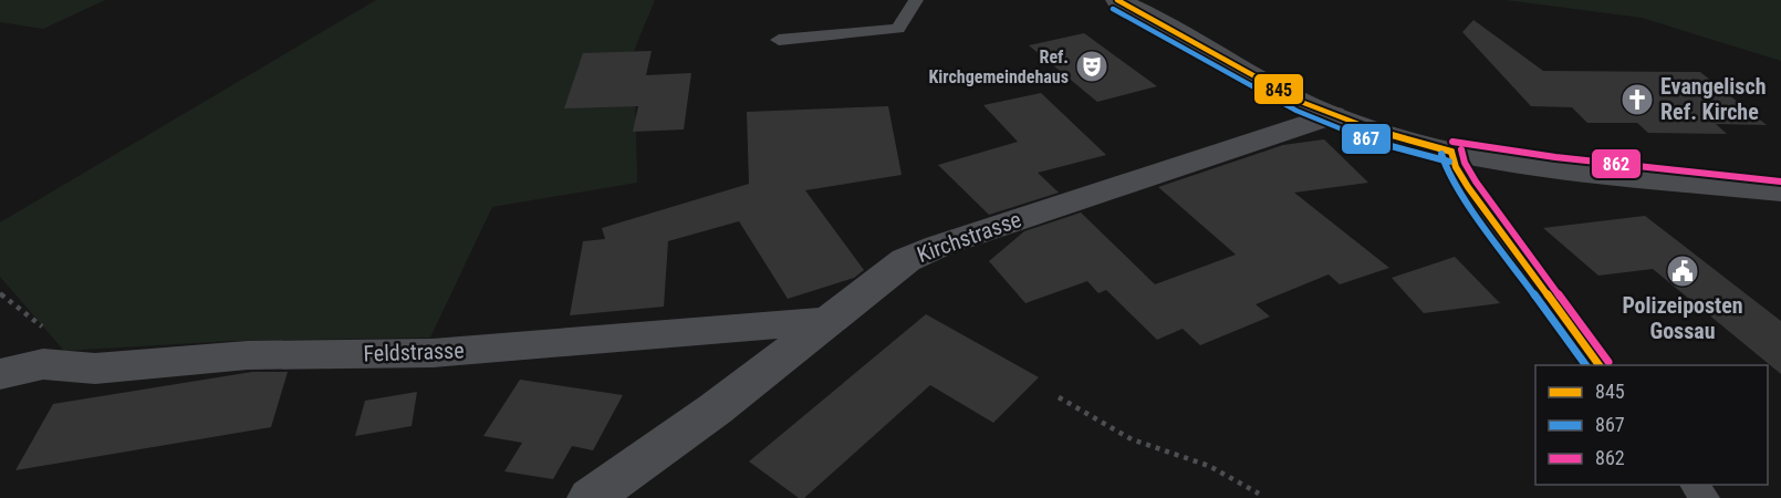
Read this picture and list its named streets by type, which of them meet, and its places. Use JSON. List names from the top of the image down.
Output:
{
  "streets": {
    "street": ["Kirchstrasse", "Feldstrasse"]
  },
  "crossings": [
    ["Kirchstrasse", "Feldstrasse"]
  ],
  "places": {
    "theatre": ["Ref. Kirchgemeindehaus"],
    "church": ["Evangelisch Ref. Kirche"],
    "public building": ["Polizeiposten Gossau"]
  },
  "lines": ["transit line 845", "transit line 867", "transit line 862"],
  "legend": ["845", "867", "862"]
}
